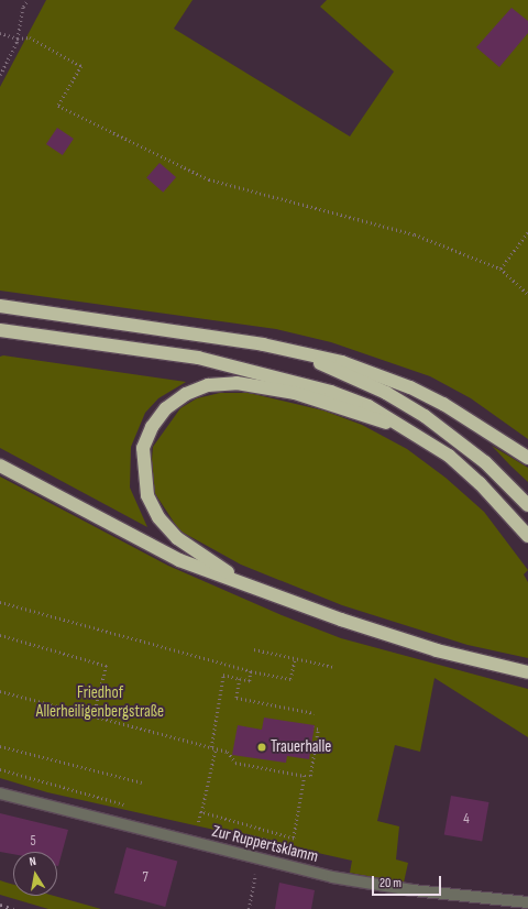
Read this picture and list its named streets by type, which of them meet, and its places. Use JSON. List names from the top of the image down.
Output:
{
  "streets": {
    "street": ["Zur Ruppertsklamm"]
  },
  "parks": ["Friedhof Allerheiligenbergstraße"],
  "places": ["Trauerhalle"],
  "house_numbers": ["4", "5", "7"],
  "scale_bar": "20 m",
  "north": "top"
}
